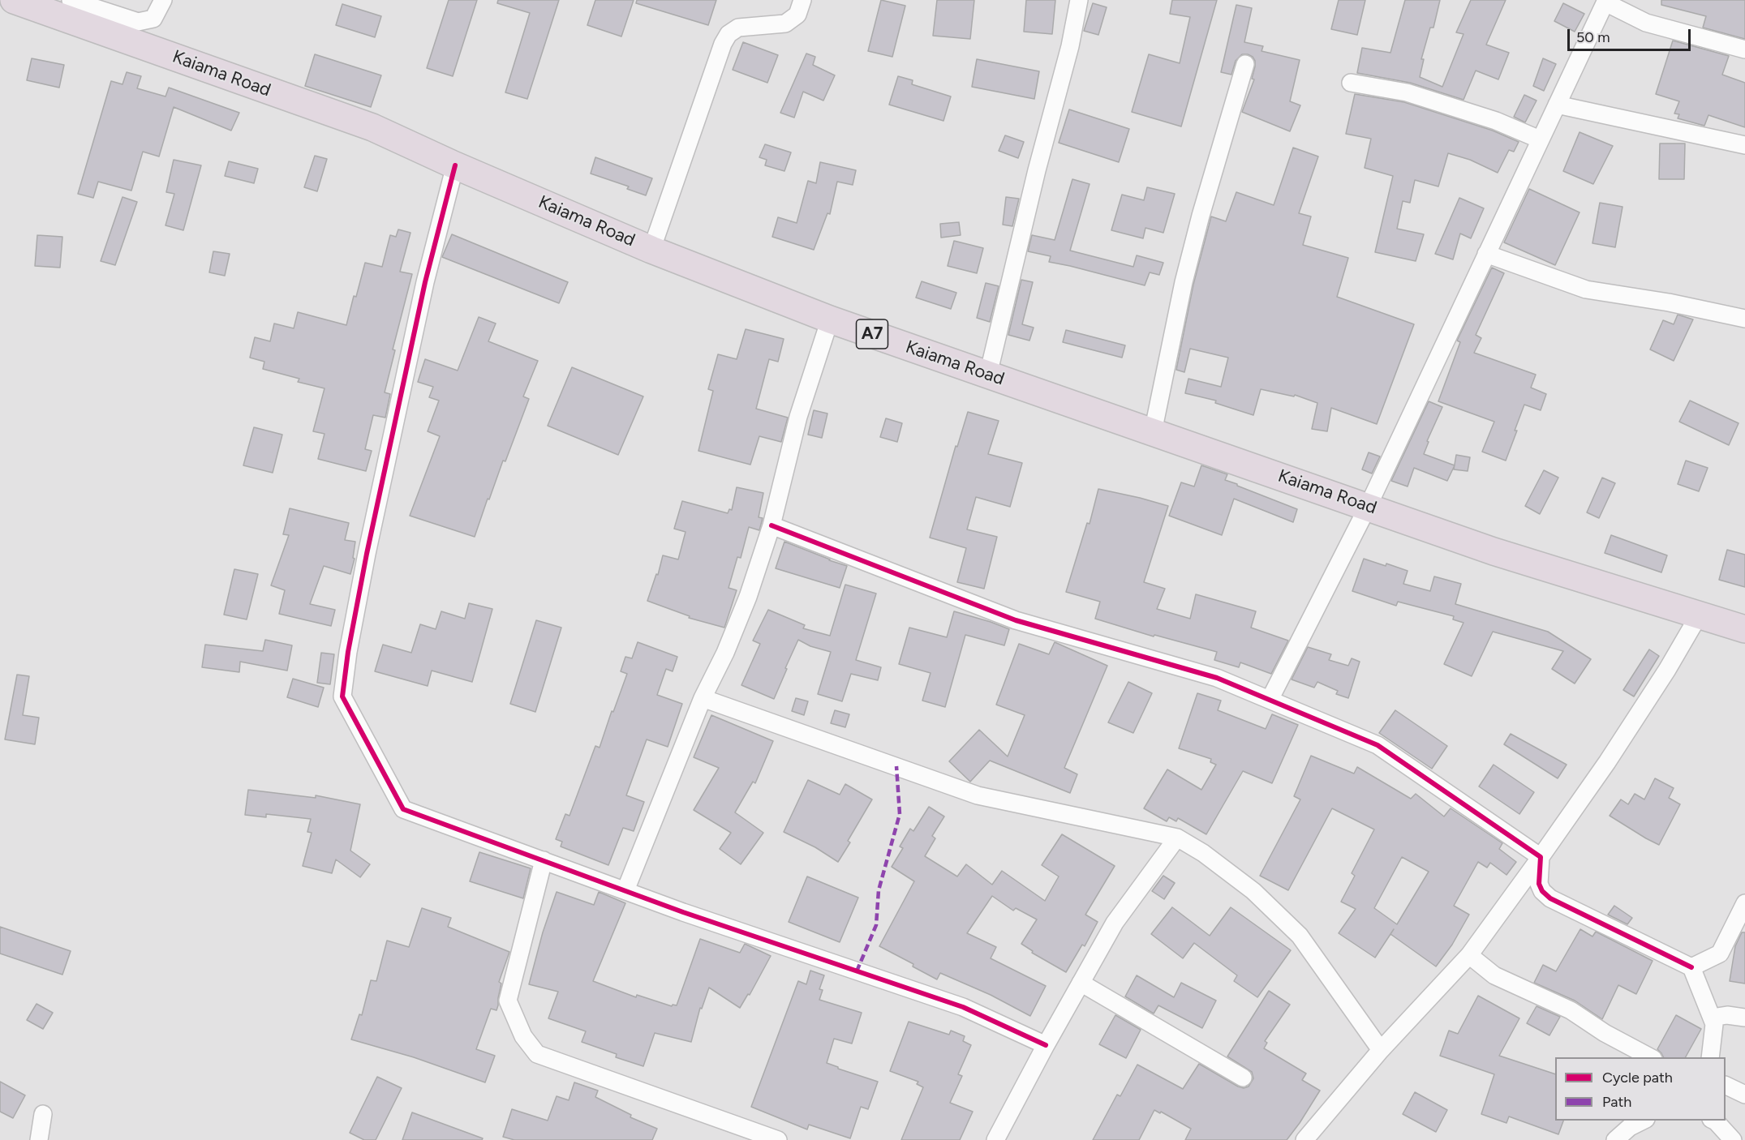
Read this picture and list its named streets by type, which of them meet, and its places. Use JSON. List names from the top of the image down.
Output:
{
  "streets": {
    "highway": ["Kaiama Road", "A7"]
  },
  "legend": ["Cycle path", "Path"],
  "scale_bar": "50 m"
}
